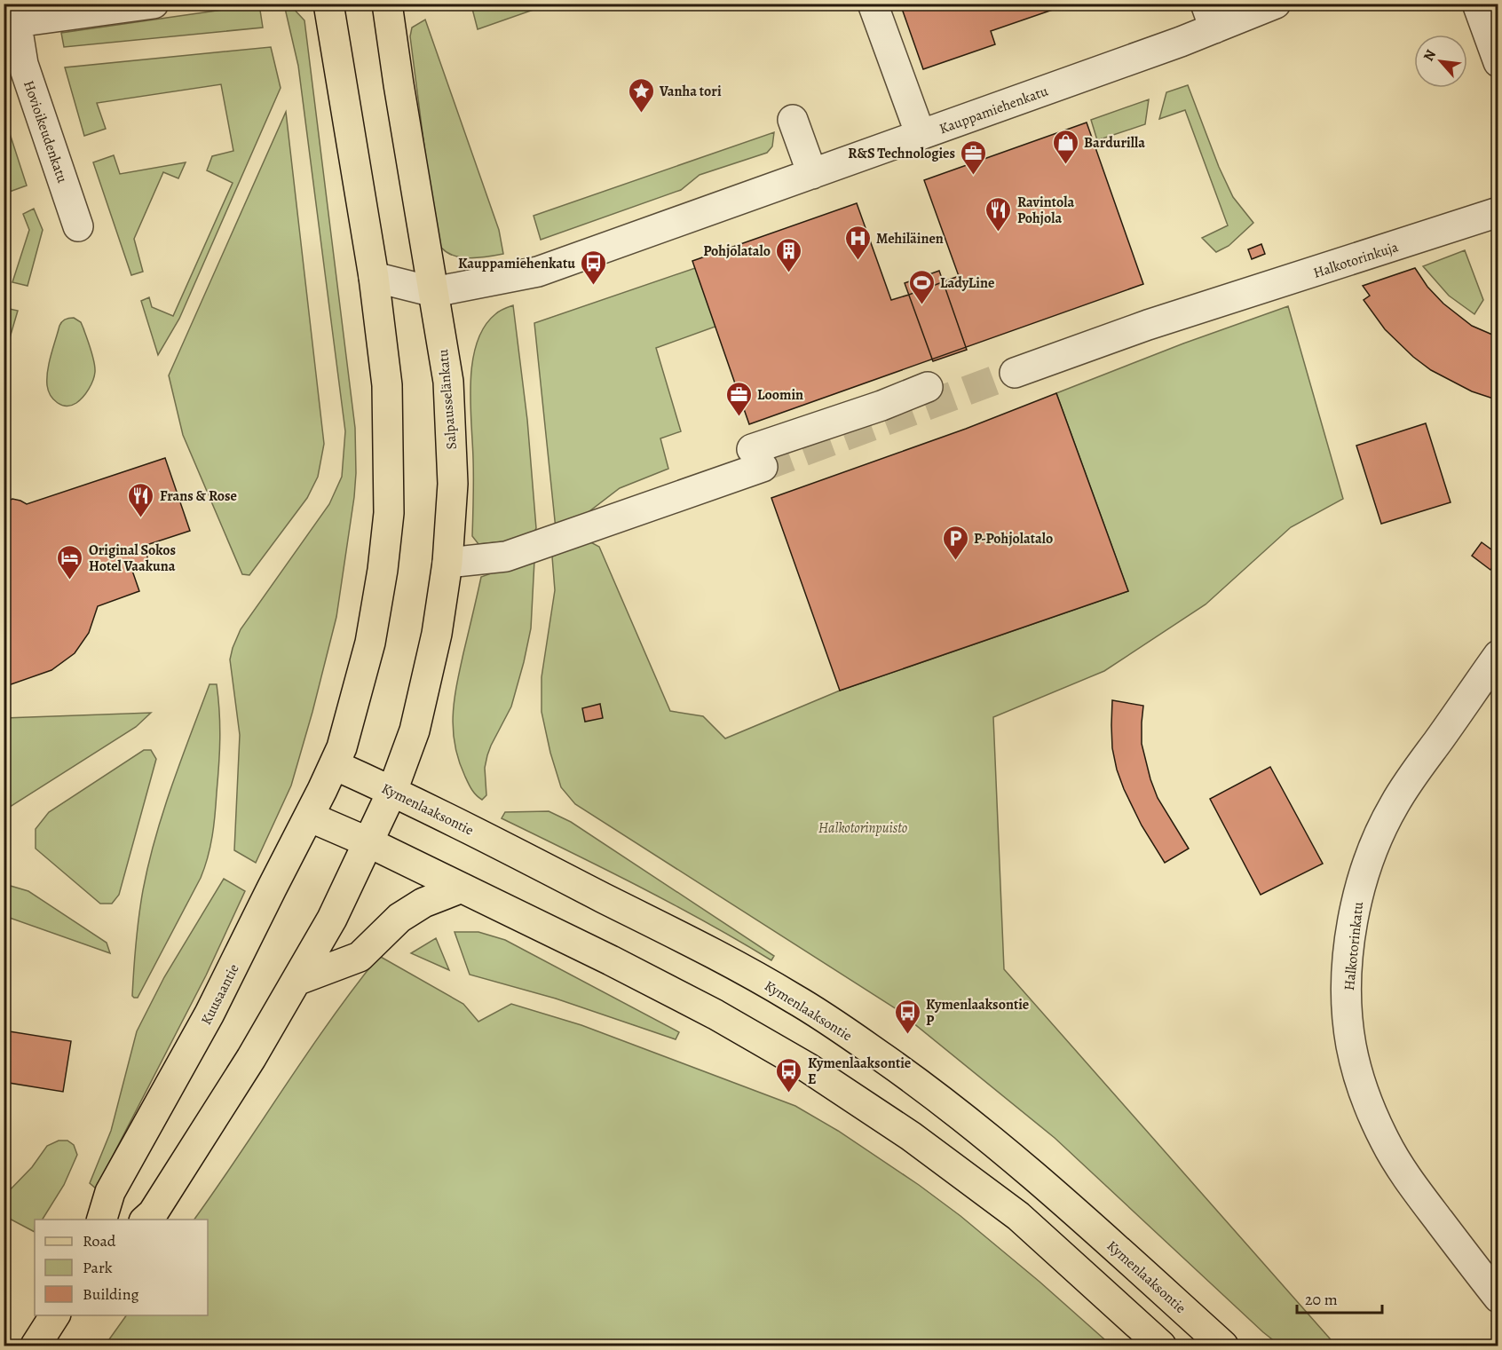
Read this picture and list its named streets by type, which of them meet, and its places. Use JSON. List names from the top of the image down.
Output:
{
  "streets": {
    "main road": ["Salpausselänkatu", "Kymenlaaksontie", "Kuusaantie"],
    "street": [
      "Kauppamiehenkatu",
      "Hovioikeudenkatu",
      "Halkotorinkuja",
      "Halkotorinkatu"
    ]
  },
  "crossings": [
    ["Kauppamiehenkatu", "Salpausselänkatu"],
    ["Salpausselänkatu", "Kymenlaaksontie"],
    ["Kymenlaaksontie", "Kuusaantie"]
  ],
  "parks": ["Halkotorinpuisto"],
  "places": {
    "place": ["Vanha tori"],
    "shop": ["Bardurilla"],
    "office": ["R&S Technologies", "Loomin"],
    "restaurant": ["Ravintola Pohjola", "Frans & Rose"],
    "hospital": ["Mehiläinen"],
    "building": ["Pohjolatalo"],
    "bus stop": ["Kauppamiehenkatu", "Kymenlaaksontie P", "Kymenlaaksontie E"],
    "sports": ["LadyLine"],
    "parking": ["P-Pohjolatalo"],
    "hotel": ["Original Sokos Hotel Vaakuna"]
  },
  "legend": ["Road", "Park", "Building"],
  "scale_bar": "20 m",
  "north": "top left"
}
